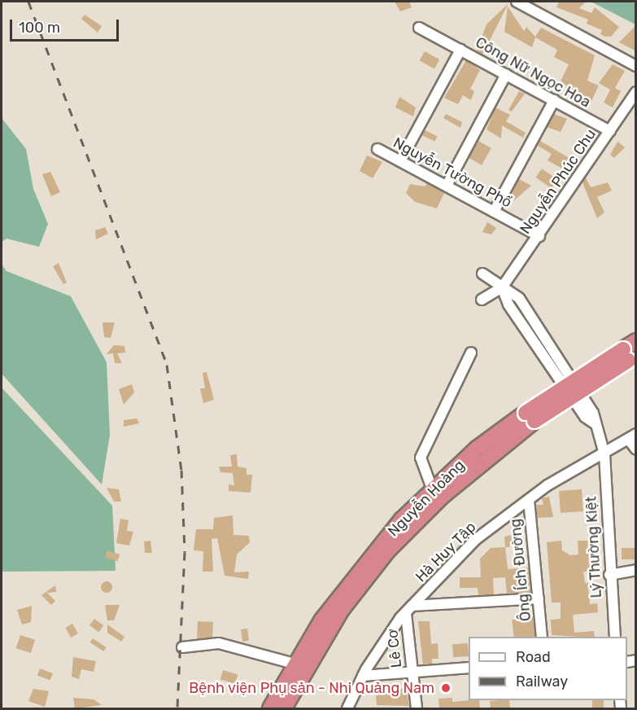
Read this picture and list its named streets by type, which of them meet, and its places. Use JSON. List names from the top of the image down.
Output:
{
  "streets": {
    "highway": ["Nguyễn Hoàng"],
    "street": [
      "Công Nữ Ngọc Hoa",
      "Nguyễn Tường Phổ",
      "Nguyễn Phúc Chu",
      "Lý Thường Kiệt",
      "Hà Huy Tập",
      "Ông Ích Đường",
      "Lê Cơ"
    ]
  },
  "crossings": [
    ["Công Nữ Ngọc Hoa", "Nguyễn Phúc Chu"],
    ["Nguyễn Tường Phổ", "Nguyễn Phúc Chu"],
    ["Nguyễn Phúc Chu", "Lý Thường Kiệt"],
    ["Lý Thường Kiệt", "Hà Huy Tập"],
    ["Hà Huy Tập", "Ông Ích Đường"],
    ["Hà Huy Tập", "Lê Cơ"]
  ],
  "places": ["Bệnh viện Phụ sản - Nhi Quảng Nam"],
  "legend": ["Road", "Railway"],
  "scale_bar": "100 m"
}
